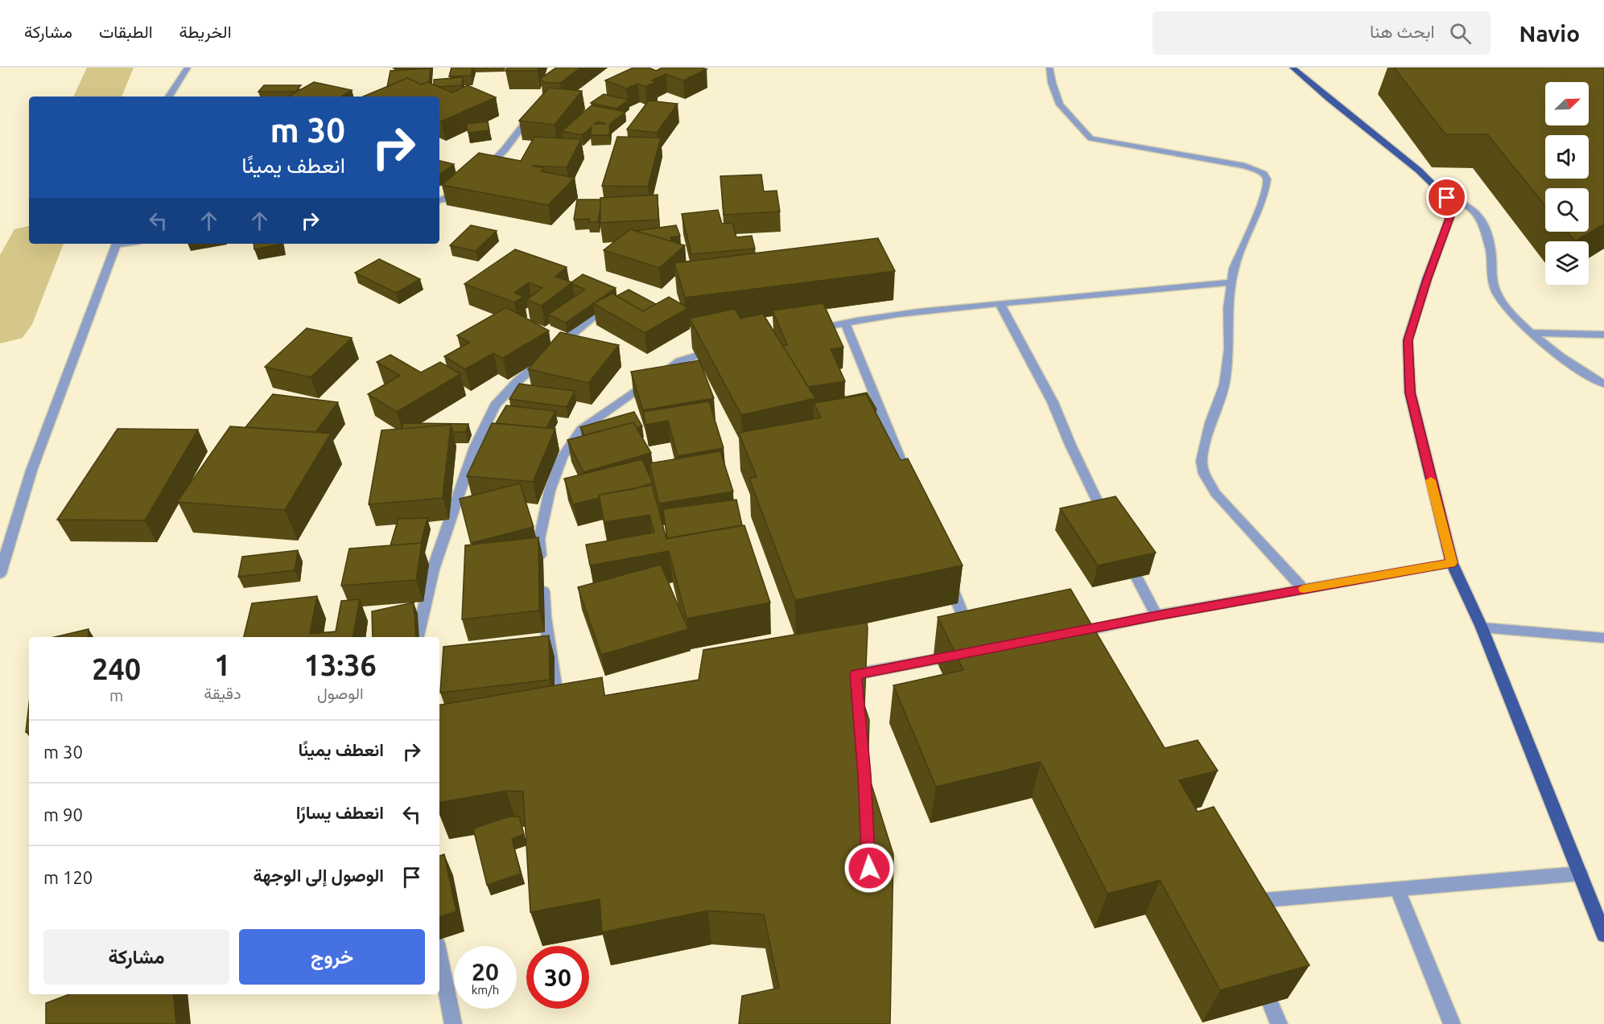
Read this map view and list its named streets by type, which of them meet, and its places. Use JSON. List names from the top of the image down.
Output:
{
  "north": "top right",
  "page": {
    "header": "Navio",
    "search": "ابحث هنا",
    "nav": ["الخريطة", "الطبقات", "مشاركة"],
    "turn": ["30 m", "انعطف يمينًا"],
    "eta": [
      "13:36",
      "الوصول",
      "1",
      "دقيقة",
      "240",
      "m"
    ],
    "list": [
      {
        "name": "انعطف يمينًا",
        "value": "30 m"
      },
      {
        "name": "انعطف يسارًا",
        "value": "90 m"
      },
      {
        "name": "الوصول إلى الوجهة",
        "value": "120 m"
      }
    ],
    "buttons": ["خروج", "مشاركة"],
    "speed": "20 km/h",
    "limit": "30"
  }
}
